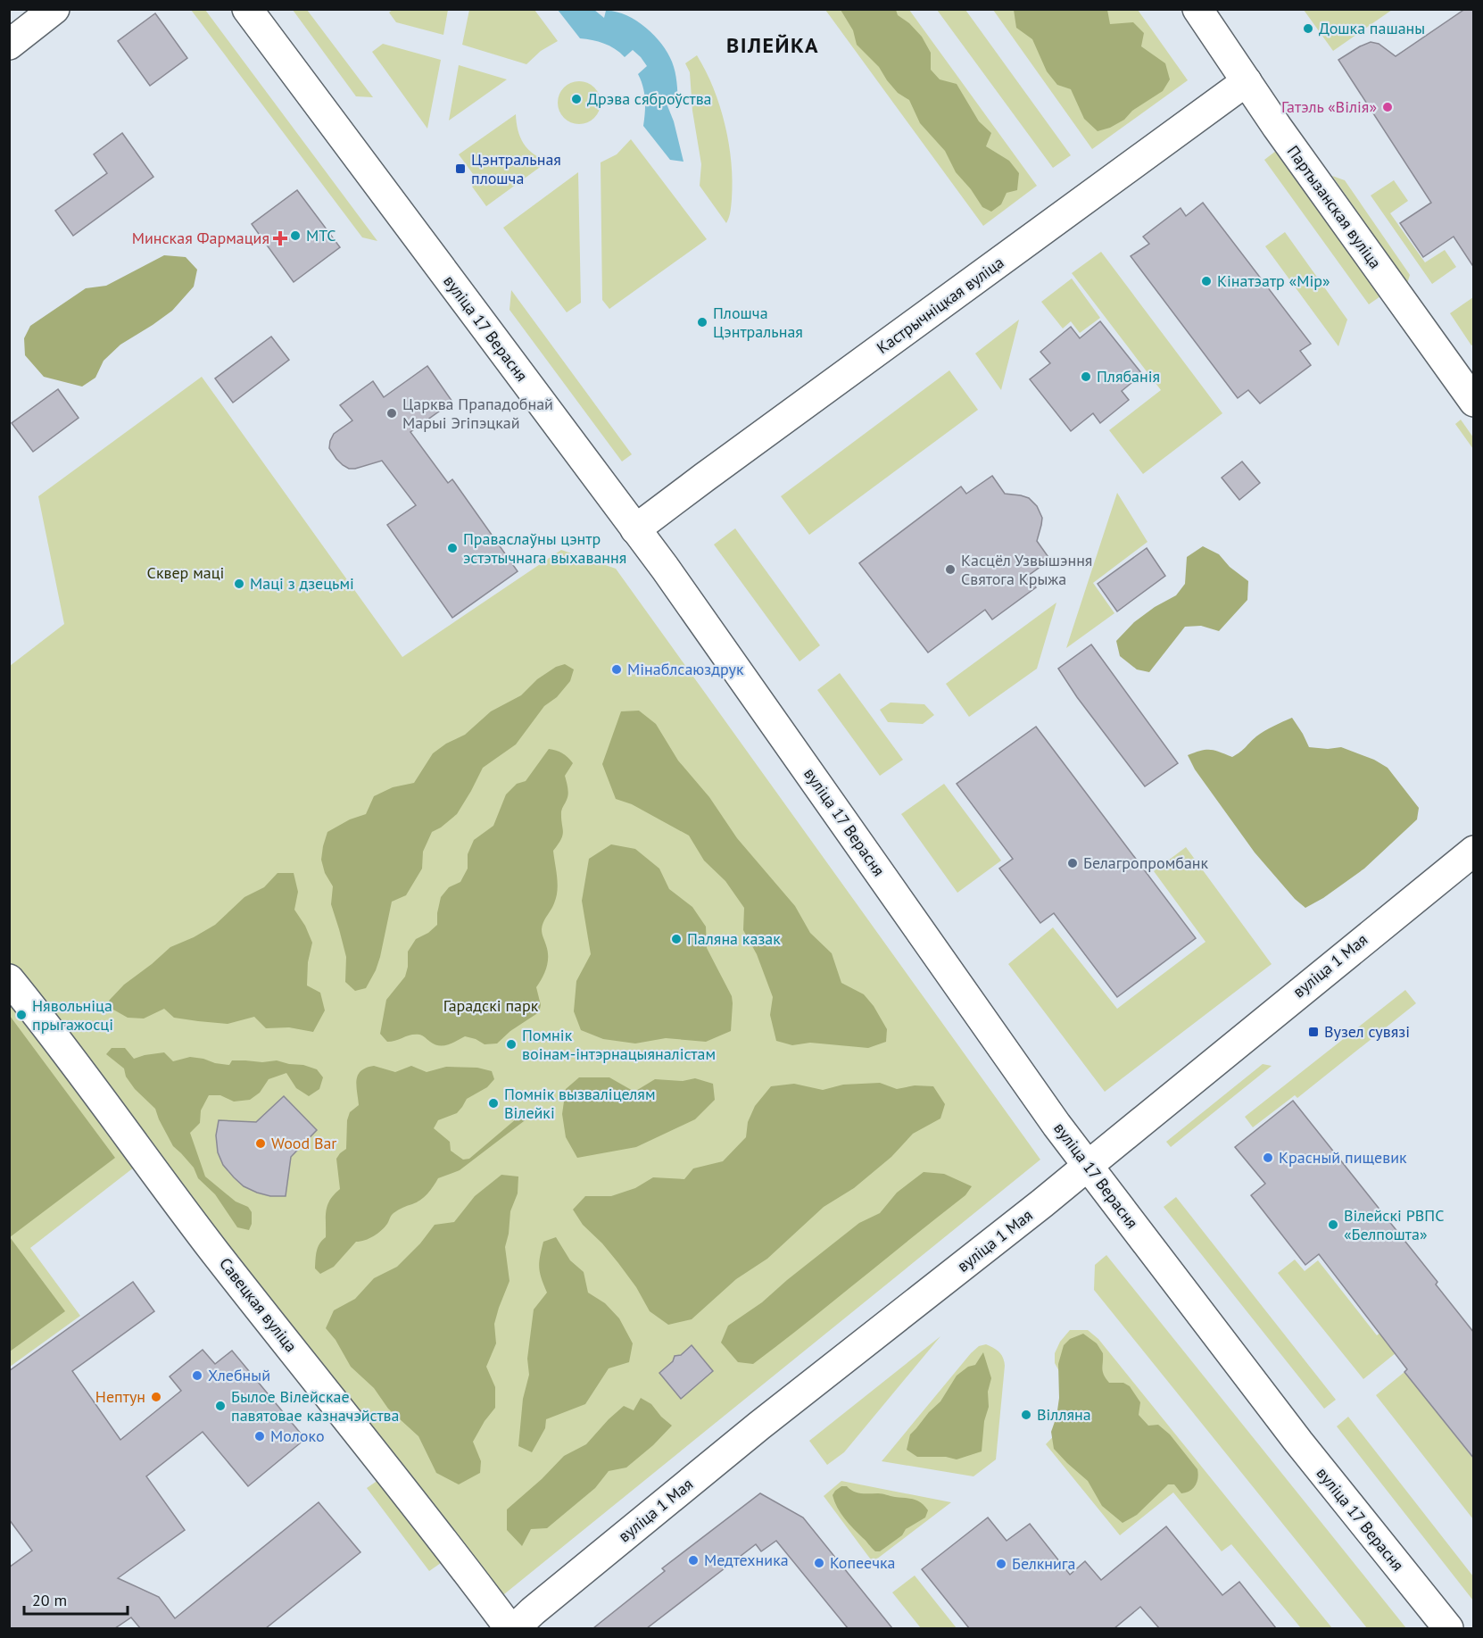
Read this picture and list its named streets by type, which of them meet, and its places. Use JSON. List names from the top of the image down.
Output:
{
  "streets": {
    "street": [
      "Партызанская вуліца",
      "Кастрычніцкая вуліца",
      "вуліца 17 Верасня",
      "вуліца 1 Мая",
      "Савецкая вуліца"
    ]
  },
  "crossings": [
    ["Партызанская вуліца", "Кастрычніцкая вуліца"],
    ["Кастрычніцкая вуліца", "вуліца 17 Верасня"],
    ["вуліца 17 Верасня", "вуліца 1 Мая"]
  ],
  "districts": ["ВІЛЕЙКА"],
  "parks": ["Сквер маці", "Гарадскі парк"],
  "places": {
    "other": [
      "Дошка пашаны",
      "Дрэва сяброўства",
      "Гатэль «Вілія»",
      "МТС",
      "Кінатэатр «Мір»",
      "Плошча Цэнтральная",
      "Плябанія",
      "Царква Прападобнай Марыі Эгіпэцкай",
      "Праваслаўны цэнтр эстэтычнага выхавання",
      "Касцёл Узвышэння Святога Крыжа",
      "Маці з дзецьмі",
      "Мінаблсаюздрук",
      "Белагропромбанк",
      "Паляна казак",
      "Нявольніца прыгажосці",
      "Помнік воінам-інтэрнацыяналістам",
      "Помнік вызваліцелям Вілейкі",
      "Wood Bar",
      "Красный пищевик",
      "Вілейскі РВПС «Белпошта»",
      "Хлебный",
      "Нептун",
      "Былое Вілейскае павятовае казначэйства",
      "Вілляна",
      "Молоко",
      "Медтехника",
      "Копеечка",
      "Белкнига"
    ],
    "transit": ["Цэнтральная плошча", "Вузел сувязі"],
    "health": ["Минская Фармация"]
  },
  "scale_bar": "20 m"
}
